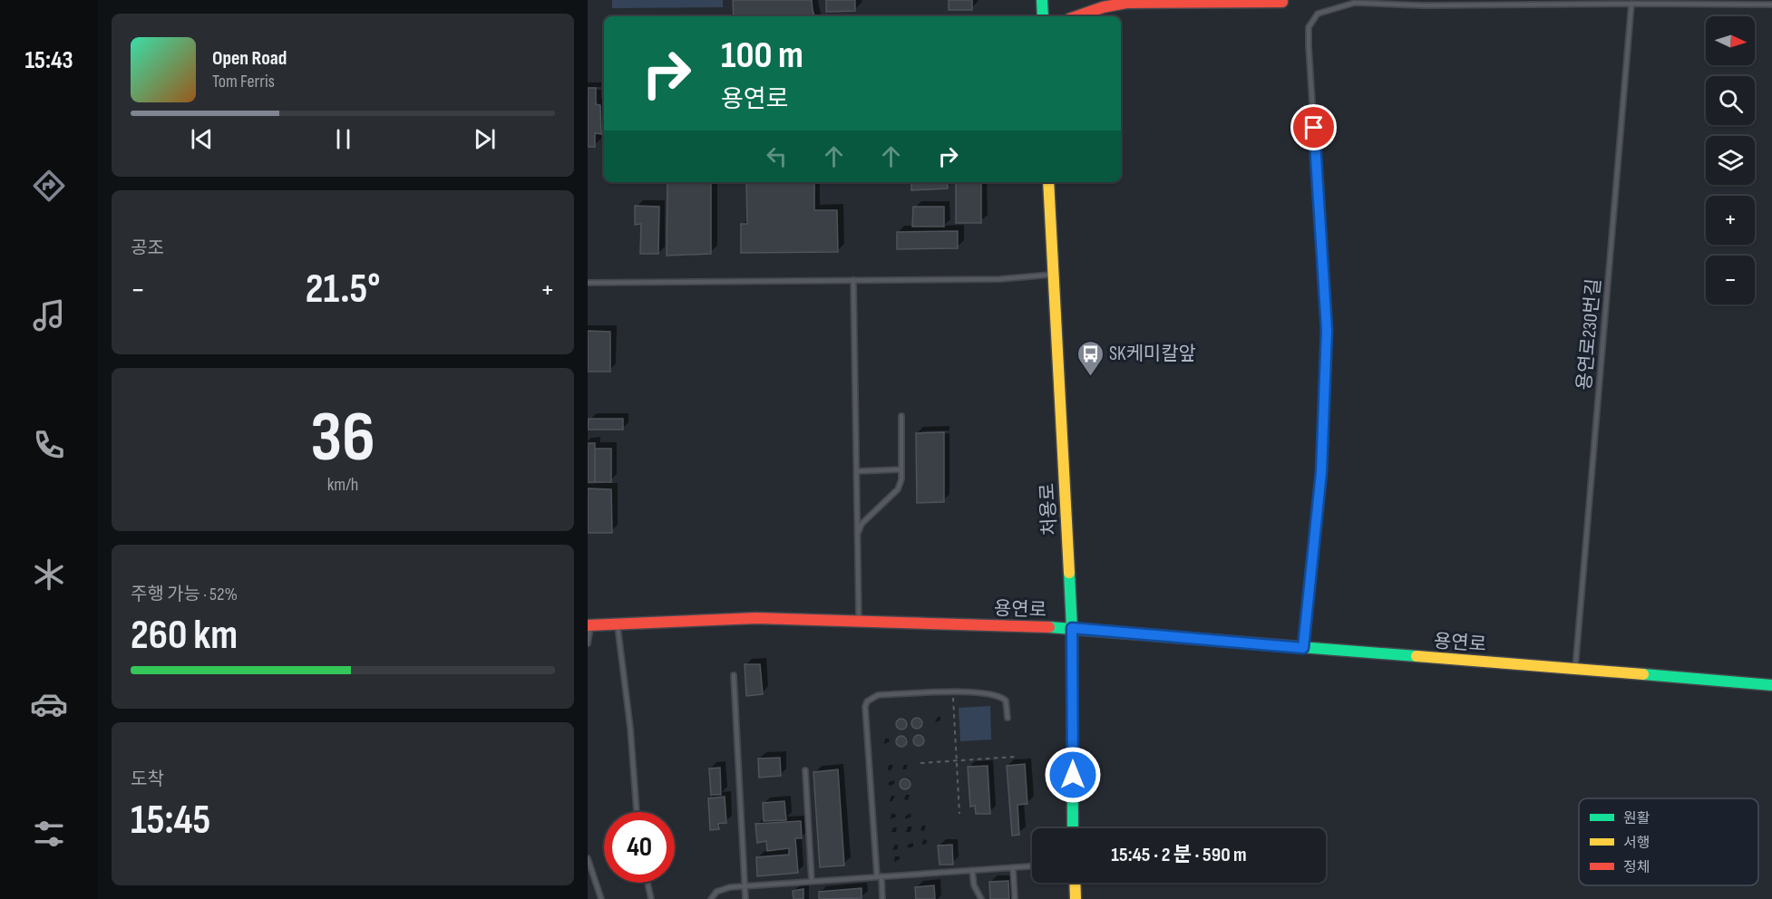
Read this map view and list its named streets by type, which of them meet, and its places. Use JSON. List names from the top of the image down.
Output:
{
  "streets": {
    "street": ["처용로", "용연로"],
    "lane": ["용연로230번길"]
  },
  "crossings": [
    ["용연로230번길", "용연로"],
    ["처용로", "용연로"]
  ],
  "places": {
    "bus stop": ["SK케미칼앞"]
  },
  "legend": ["원활", "서행", "정체"],
  "north": "right",
  "page": {
    "tabs": "15:43",
    "map_buttons": ["+", "−"],
    "turn": ["100 m", "용연로"],
    "song": ["Open Road", "Tom Ferris"],
    "tile": [
      "공조",
      ["36", "km/h"],
      ["주행 가능 · 52%", "260 km"],
      ["도착", "15:45"]
    ],
    "heat": ["−", "21.5°", "+"],
    "limit": "40",
    "trip": "15:45 · 2 분 · 590 m"
  }
}
